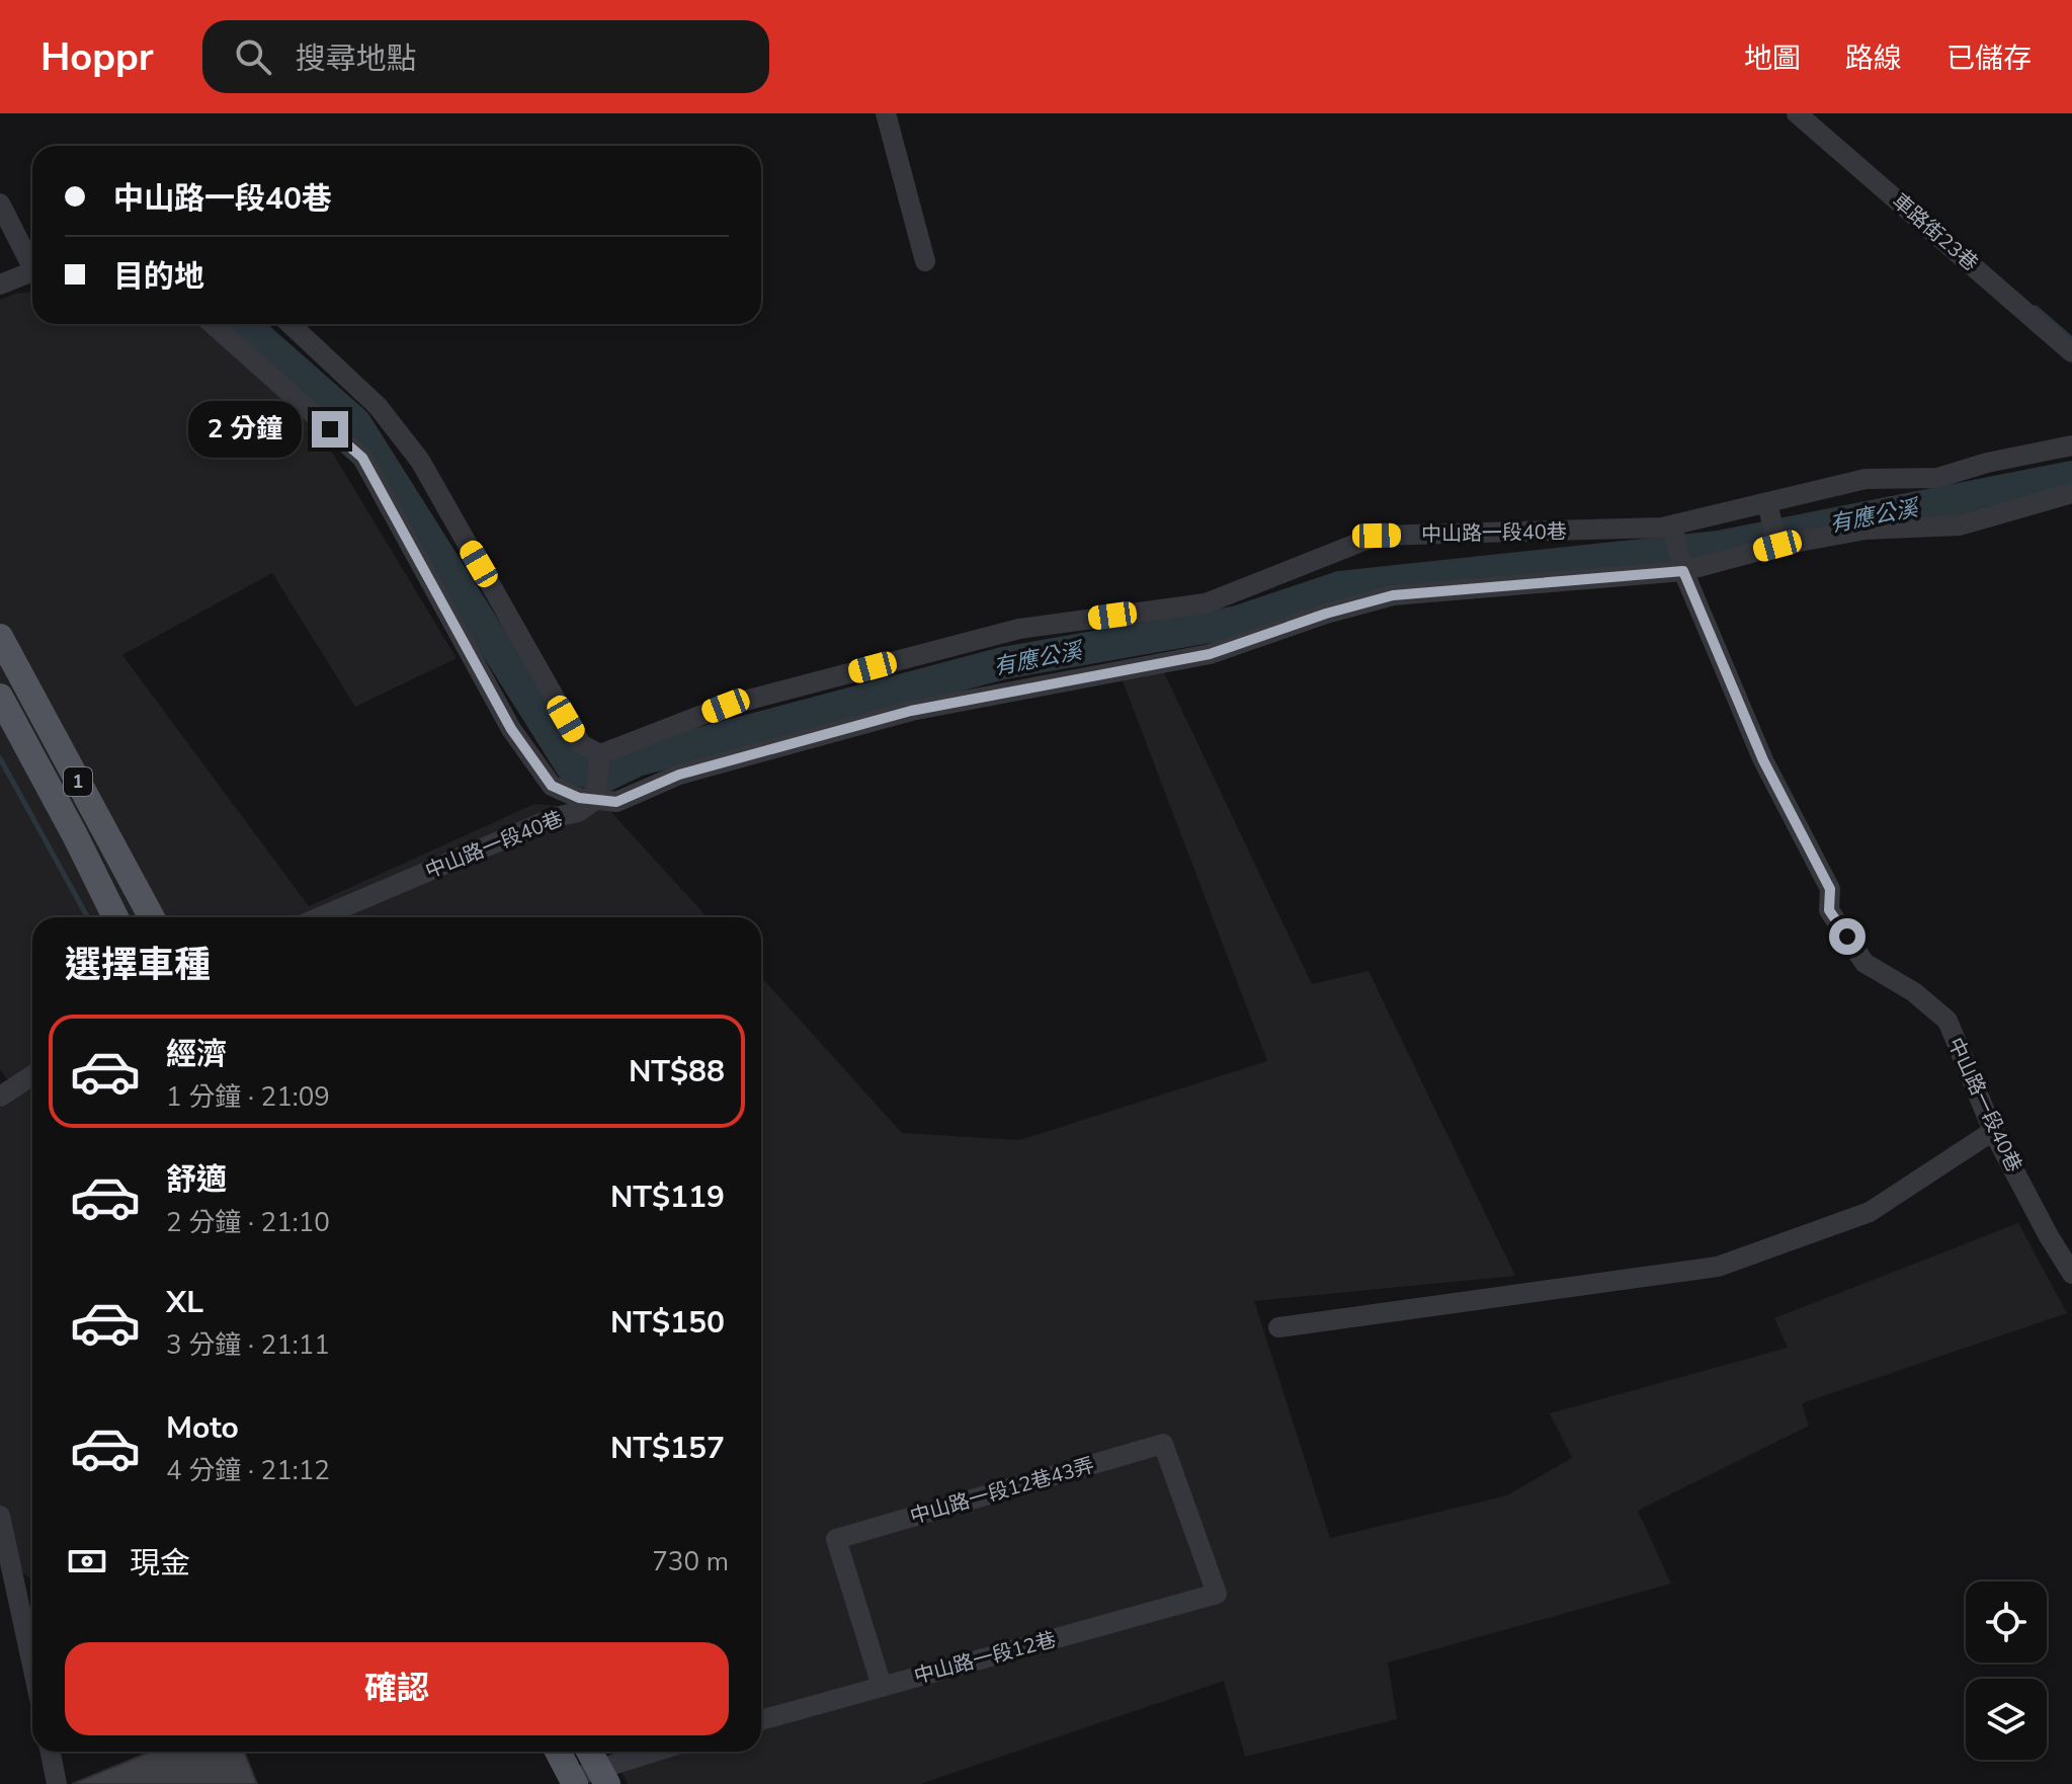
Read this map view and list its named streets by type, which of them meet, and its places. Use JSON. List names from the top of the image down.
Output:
{
  "streets": {
    "main road": ["1"],
    "street": [
      "車路街23巷",
      "中山路一段40巷",
      "中山路一段12巷43弄",
      "中山路一段12巷"
    ]
  },
  "crossings": [
    ["中山路一段12巷43弄", "中山路一段12巷"]
  ],
  "water": ["有應公溪"],
  "page": {
    "header": "Hoppr",
    "search": "搜尋地點",
    "nav": ["地圖", "路線", "已儲存"],
    "banner": ["中山路一段40巷", "目的地"],
    "bubble": "2 分鐘",
    "heading": "選擇車種",
    "list": [
      {
        "name": "經濟",
        "note": "1 分鐘 · 21:09",
        "value": "NT$88"
      },
      {
        "name": "舒適",
        "note": "2 分鐘 · 21:10",
        "value": "NT$119"
      },
      {
        "name": "XL",
        "note": "3 分鐘 · 21:11",
        "value": "NT$150"
      },
      {
        "name": "Moto",
        "note": "4 分鐘 · 21:12",
        "value": "NT$157"
      }
    ],
    "pay": ["現金", "730 m"],
    "buttons": "確認"
  }
}
